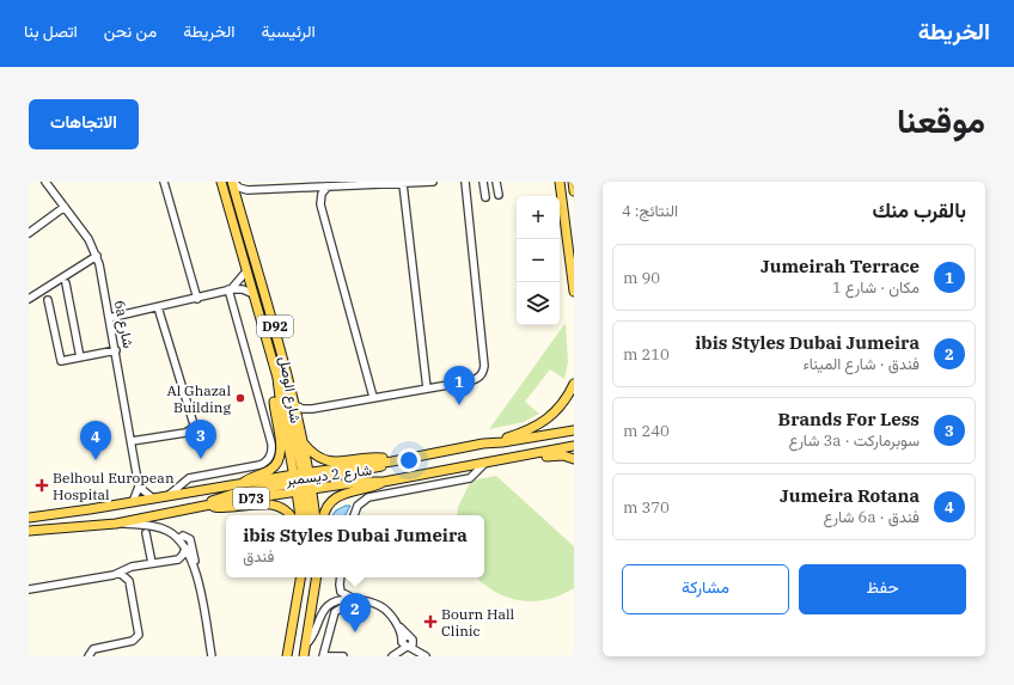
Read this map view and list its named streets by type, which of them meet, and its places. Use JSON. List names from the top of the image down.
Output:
{
  "streets": {
    "main road": [
      "D92",
      "شارع الوصل",
      "شارع 2 ديسمبر",
      "D73"
    ],
    "street": ["6a شارع"]
  },
  "crossings": [
    ["D92", "شارع الوصل"],
    ["D92", "شارع 2 ديسمبر"],
    ["شارع الوصل", "شارع 2 ديسمبر"]
  ],
  "places": {
    "other": ["Al Ghazal Building"],
    "health": ["Belhoul European Hospital", "Bourn Hall Clinic"]
  },
  "page": {
    "header": "الخريطة",
    "nav": [
      "الرئيسية",
      "الخريطة",
      "من نحن",
      "اتصل بنا"
    ],
    "title": "موقعنا",
    "buttons": [
      "الاتجاهات",
      ["حفظ", "مشاركة"]
    ],
    "heading": ["بالقرب منك", "النتائج: 4"],
    "map_buttons": ["+", "−"],
    "list": [
      {
        "mark": "1",
        "name": "Jumeirah Terrace",
        "note": "مكان · شارع 1",
        "value": "90 m"
      },
      {
        "mark": "2",
        "name": "ibis Styles Dubai Jumeira",
        "note": "فندق · شارع الميناء",
        "value": "210 m"
      },
      {
        "mark": "3",
        "name": "Brands For Less",
        "note": "سوبرماركت · 3a شارع",
        "value": "240 m"
      },
      {
        "mark": "4",
        "name": "Jumeira Rotana",
        "note": "فندق · 6a شارع",
        "value": "370 m"
      }
    ],
    "pins": [
      "1",
      "3",
      "4",
      "2"
    ],
    "popup": ["ibis Styles Dubai Jumeira", "فندق"]
  }
}
